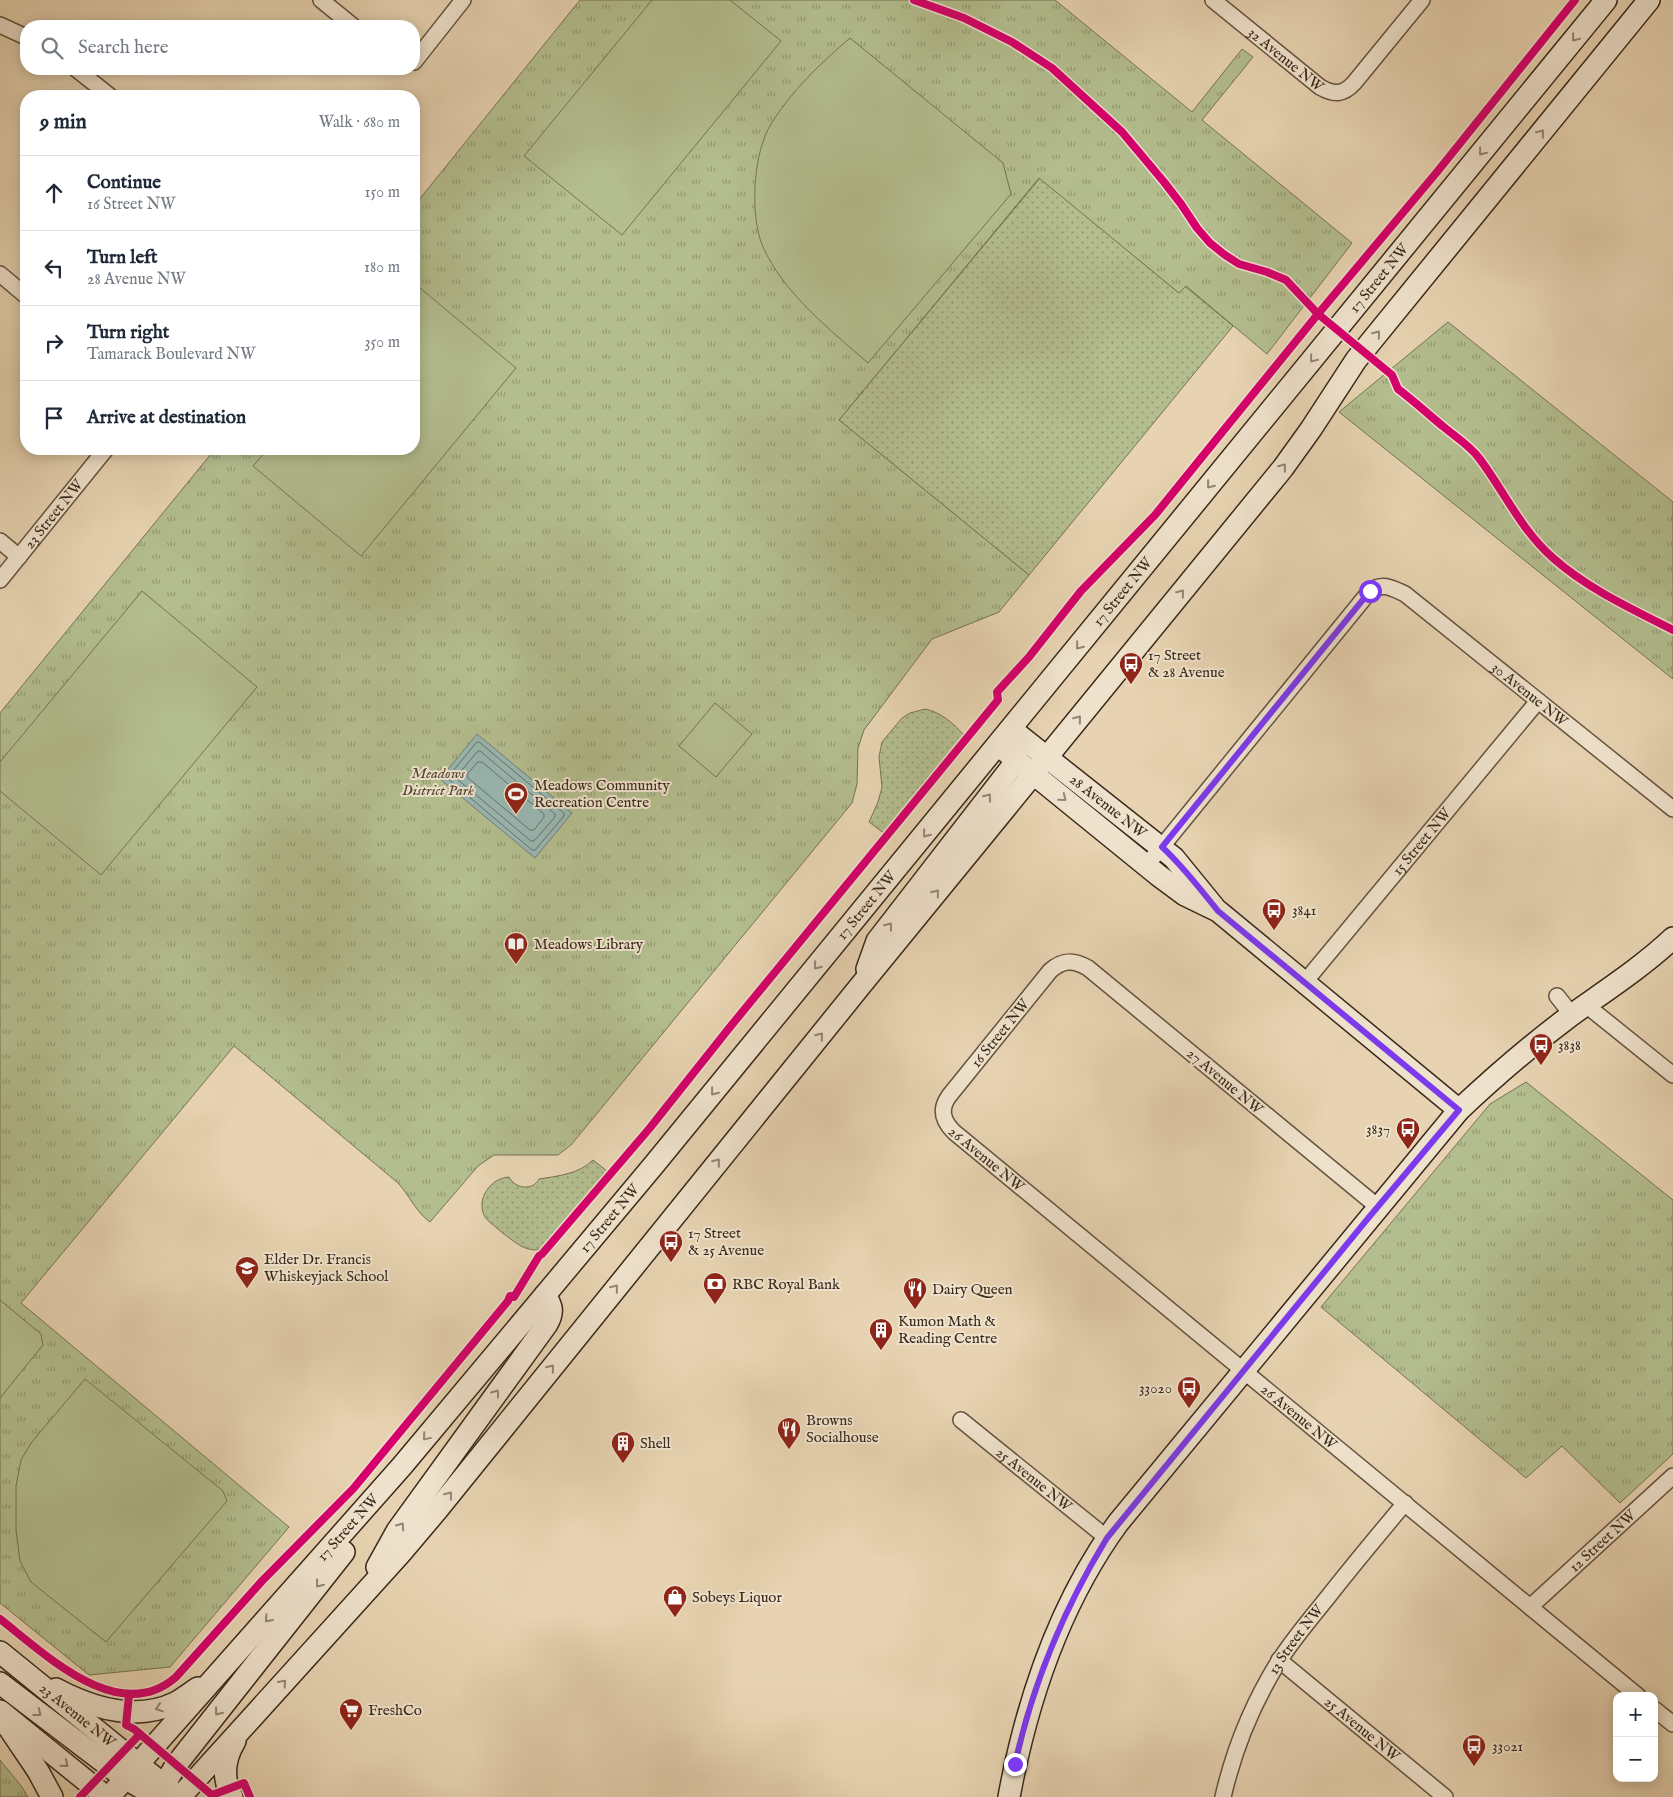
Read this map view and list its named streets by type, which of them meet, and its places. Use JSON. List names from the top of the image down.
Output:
{
  "streets": {
    "main road": ["17 Street NW", "28 Avenue NW", "23 Avenue NW"],
    "street": [
      "32 Avenue NW",
      "23 Street NW",
      "30 Avenue NW",
      "15 Street NW",
      "16 Street NW",
      "27 Avenue NW",
      "26 Avenue NW",
      "25 Avenue NW",
      "12 Street NW",
      "13 Street NW"
    ]
  },
  "crossings": [
    ["17 Street NW", "28 Avenue NW"],
    ["17 Street NW", "23 Avenue NW"],
    ["30 Avenue NW", "28 Avenue NW"],
    ["30 Avenue NW", "15 Street NW"],
    ["28 Avenue NW", "15 Street NW"],
    ["16 Street NW", "27 Avenue NW"],
    ["16 Street NW", "26 Avenue NW"],
    ["26 Avenue NW", "12 Street NW"],
    ["26 Avenue NW", "13 Street NW"],
    ["25 Avenue NW", "13 Street NW"]
  ],
  "parks": ["Meadows District Park"],
  "places": {
    "bus stop": [
      "17 Street & 28 Avenue",
      "3841",
      "3838",
      "3837",
      "17 Street & 25 Avenue",
      "33020",
      "33021"
    ],
    "sports": ["Meadows Community Recreation Centre"],
    "library": ["Meadows Library"],
    "school or university": ["Elder Dr. Francis Whiskeyjack School"],
    "bank": ["RBC Royal Bank"],
    "restaurant": ["Dairy Queen", "Browns Socialhouse"],
    "building": ["Kumon Math & Reading Centre", "Shell"],
    "shop": ["Sobeys Liquor"],
    "supermarket": ["FreshCo"]
  },
  "page": {
    "search": "Search here",
    "heading": ["9 min", "Walk · 680 m"],
    "list": [
      ["Continue", "16 Street NW", "150 m"],
      ["Turn left", "28 Avenue NW", "180 m"],
      ["Turn right", "Tamarack Boulevard NW", "350 m"],
      "Arrive at destination"
    ],
    "map_buttons": ["+", "−"]
  }
}
